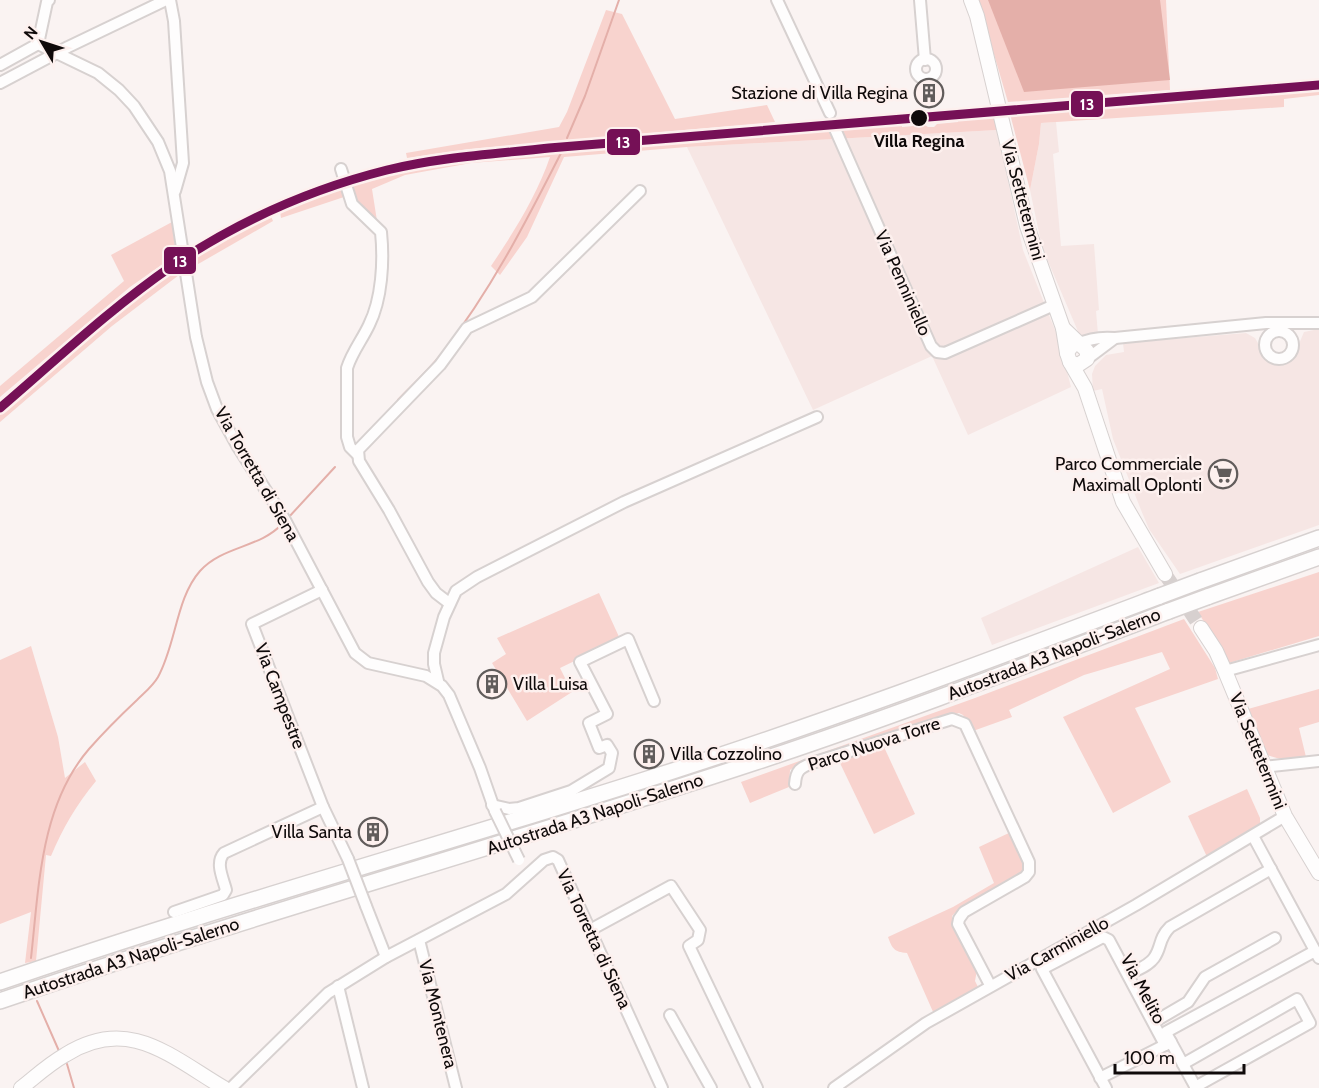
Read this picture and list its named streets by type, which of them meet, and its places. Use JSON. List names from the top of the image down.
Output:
{
  "streets": {
    "highway": ["Autostrada A3 Napoli-Salerno"],
    "main road": ["Via Settetermini"],
    "street": [
      "Via Penniniello",
      "Via Torretta di Siena",
      "Via Campestre",
      "Parco Nuova Torre",
      "Via Carminiello",
      "Via Melito",
      "Via Montenera"
    ]
  },
  "crossings": [
    ["Via Settetermini", "Via Penniniello"],
    ["Via Settetermini", "Via Carminiello"],
    ["Via Torretta di Siena", "Via Campestre"],
    ["Parco Nuova Torre", "Via Carminiello"],
    ["Via Carminiello", "Via Melito"]
  ],
  "places": {
    "building": [
      "Stazione di Villa Regina",
      "Villa Luisa",
      "Villa Cozzolino",
      "Villa Santa"
    ],
    "other": ["Villa Regina"],
    "supermarket": ["Parco Commerciale Maximall Oplonti"]
  },
  "lines": ["transit line 13"],
  "scale_bar": "100 m",
  "north": "top left"
}
